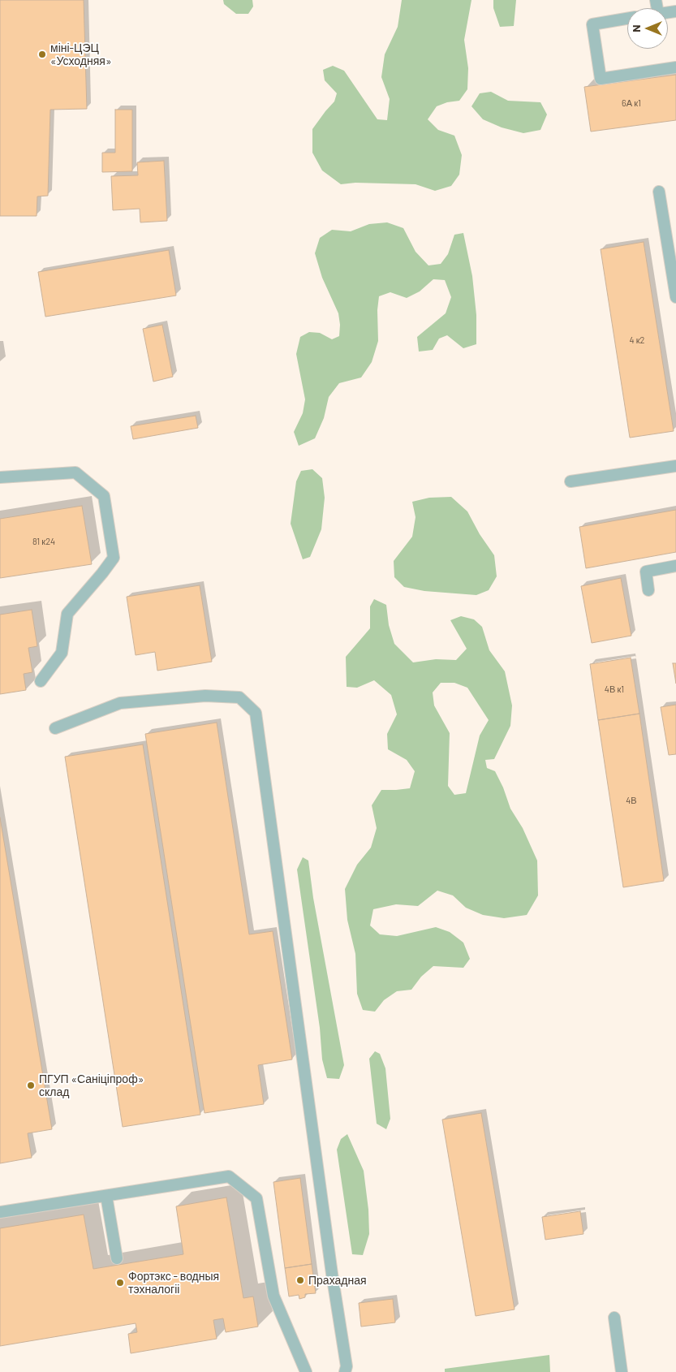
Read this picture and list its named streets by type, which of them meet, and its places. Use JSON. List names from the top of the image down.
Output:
{
  "places": [
    "міні-ЦЭЦ «Усходняя»",
    "ПГУП «Саніціпроф» склад",
    "Прахадная",
    "Фортэкс - водныя тэхналогіі"
  ],
  "house_numbers": [
    "6А к1",
    "4 к2",
    "81 к24",
    "4В к1",
    "4В"
  ],
  "north": "left"
}
